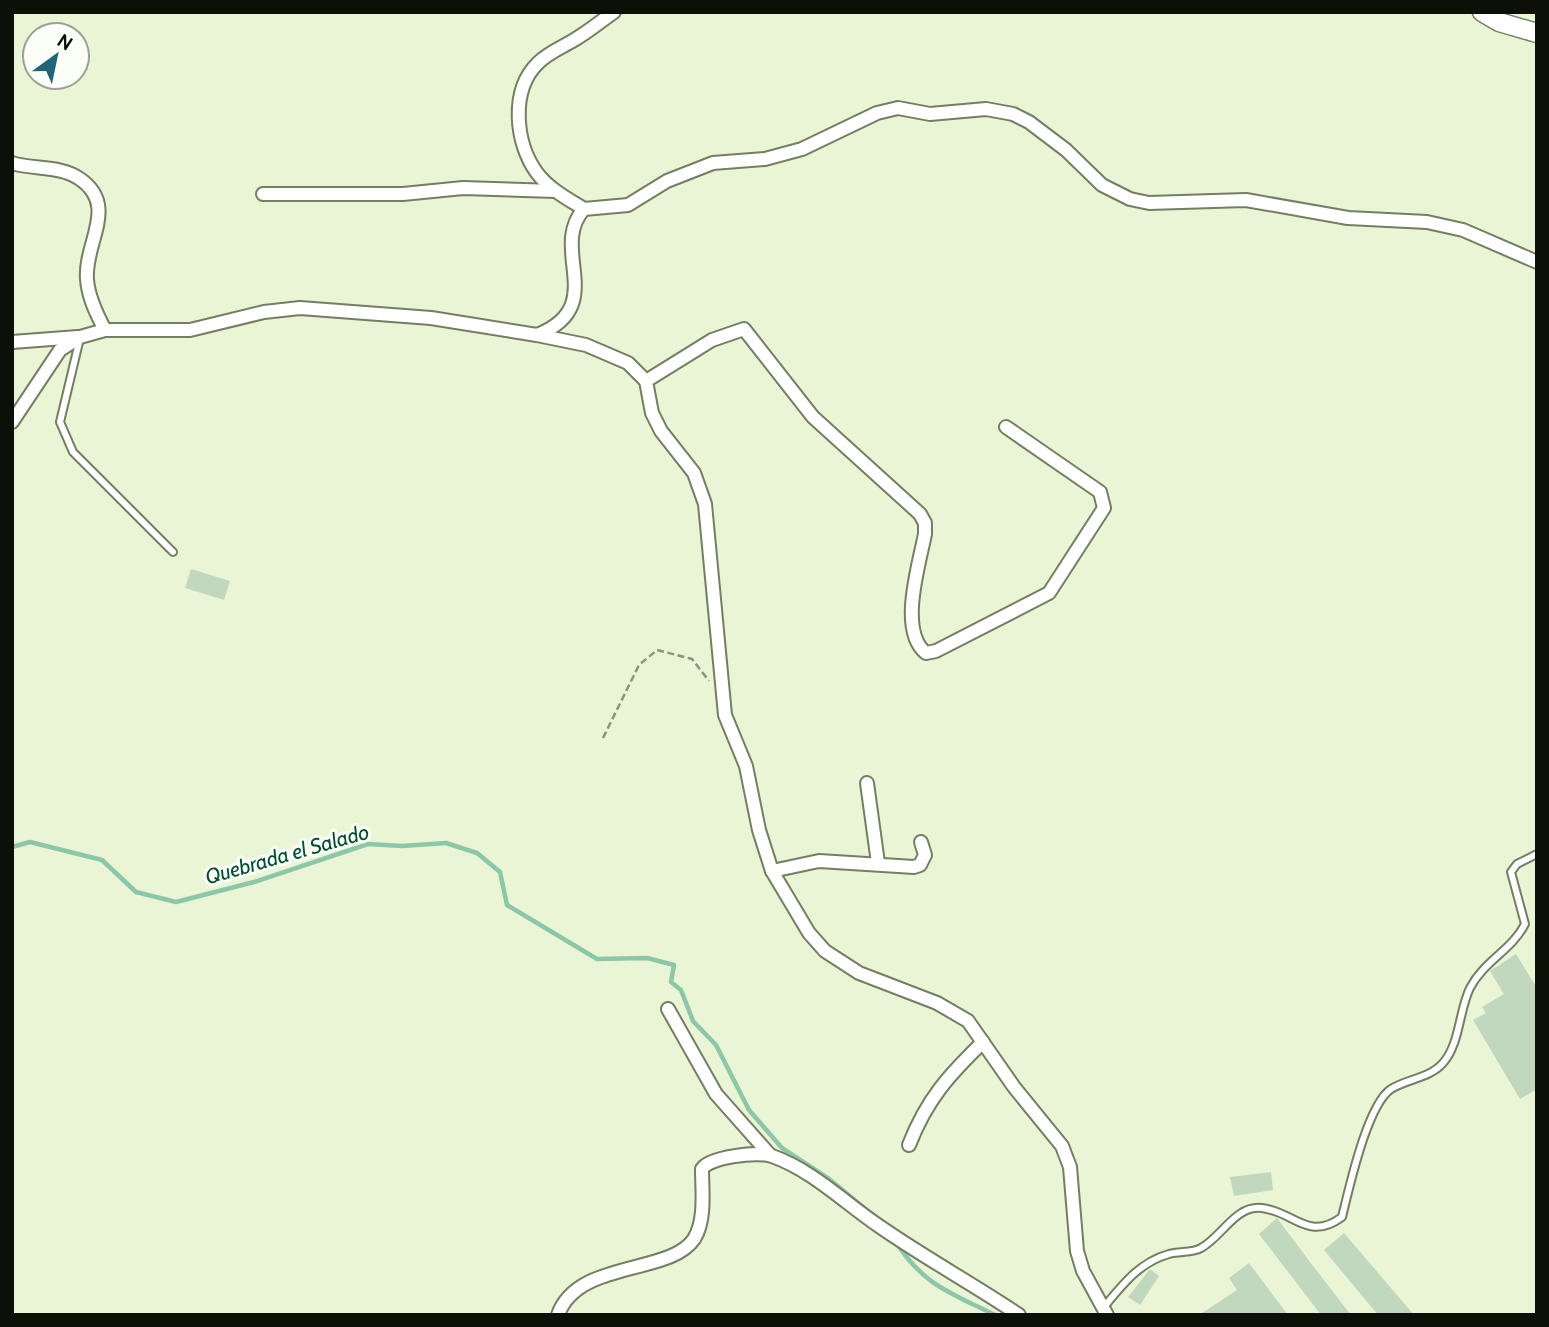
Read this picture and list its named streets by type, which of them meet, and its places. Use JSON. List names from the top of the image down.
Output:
{
  "water": ["Quebrada el Salado"],
  "north": "top right"
}
